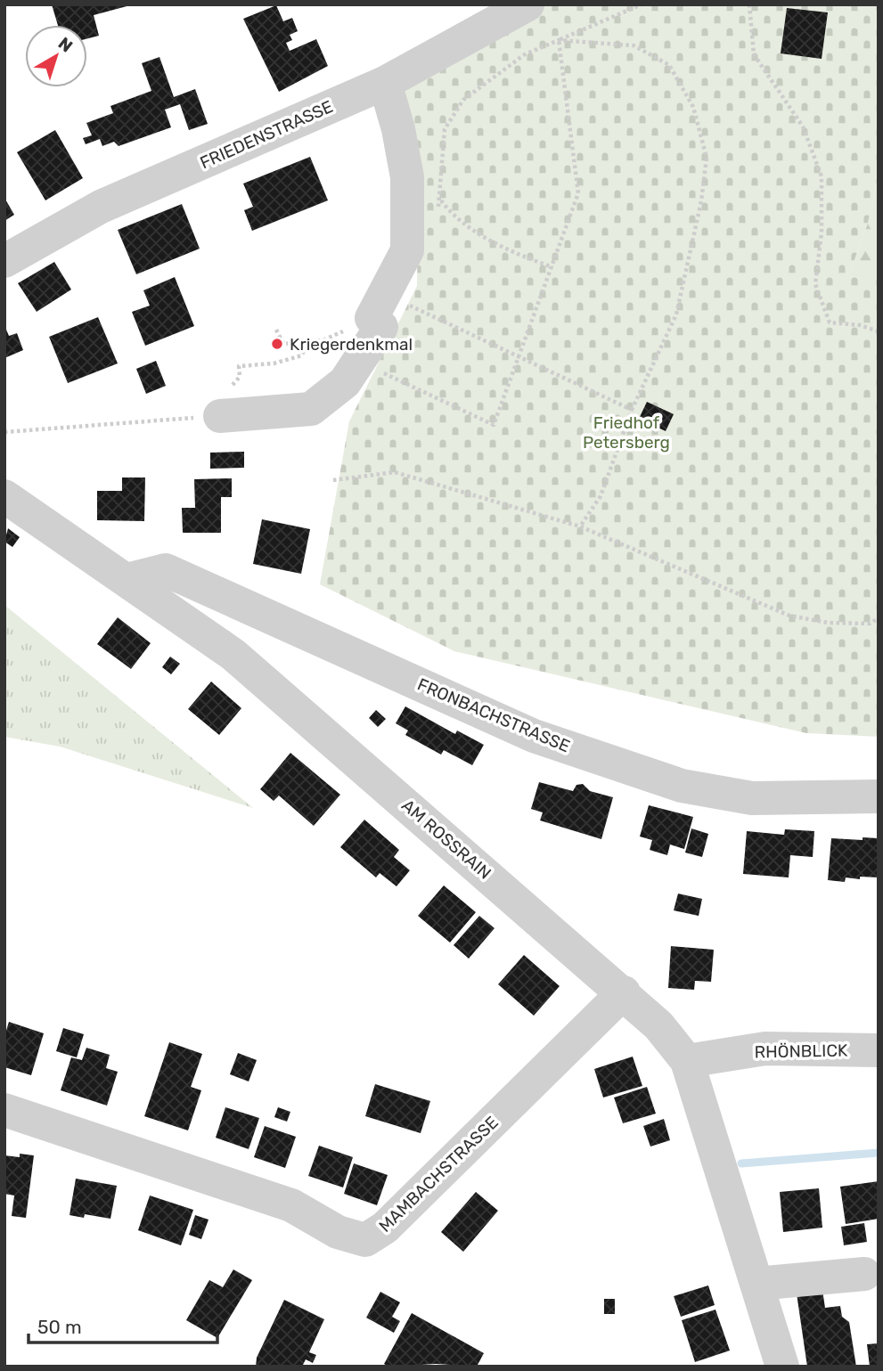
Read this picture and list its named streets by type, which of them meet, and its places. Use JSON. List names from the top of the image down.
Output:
{
  "streets": {
    "street": [
      "FRIEDENSTRASSE",
      "FRONBACHSTRASSE",
      "AM ROSSRAIN",
      "RHÖNBLICK",
      "MAMBACHSTRASSE"
    ]
  },
  "crossings": [
    ["FRONBACHSTRASSE", "AM ROSSRAIN"],
    ["AM ROSSRAIN", "RHÖNBLICK"],
    ["AM ROSSRAIN", "MAMBACHSTRASSE"]
  ],
  "parks": ["Friedhof Petersberg"],
  "places": ["Kriegerdenkmal"],
  "scale_bar": "50 m",
  "north": "top right"
}
